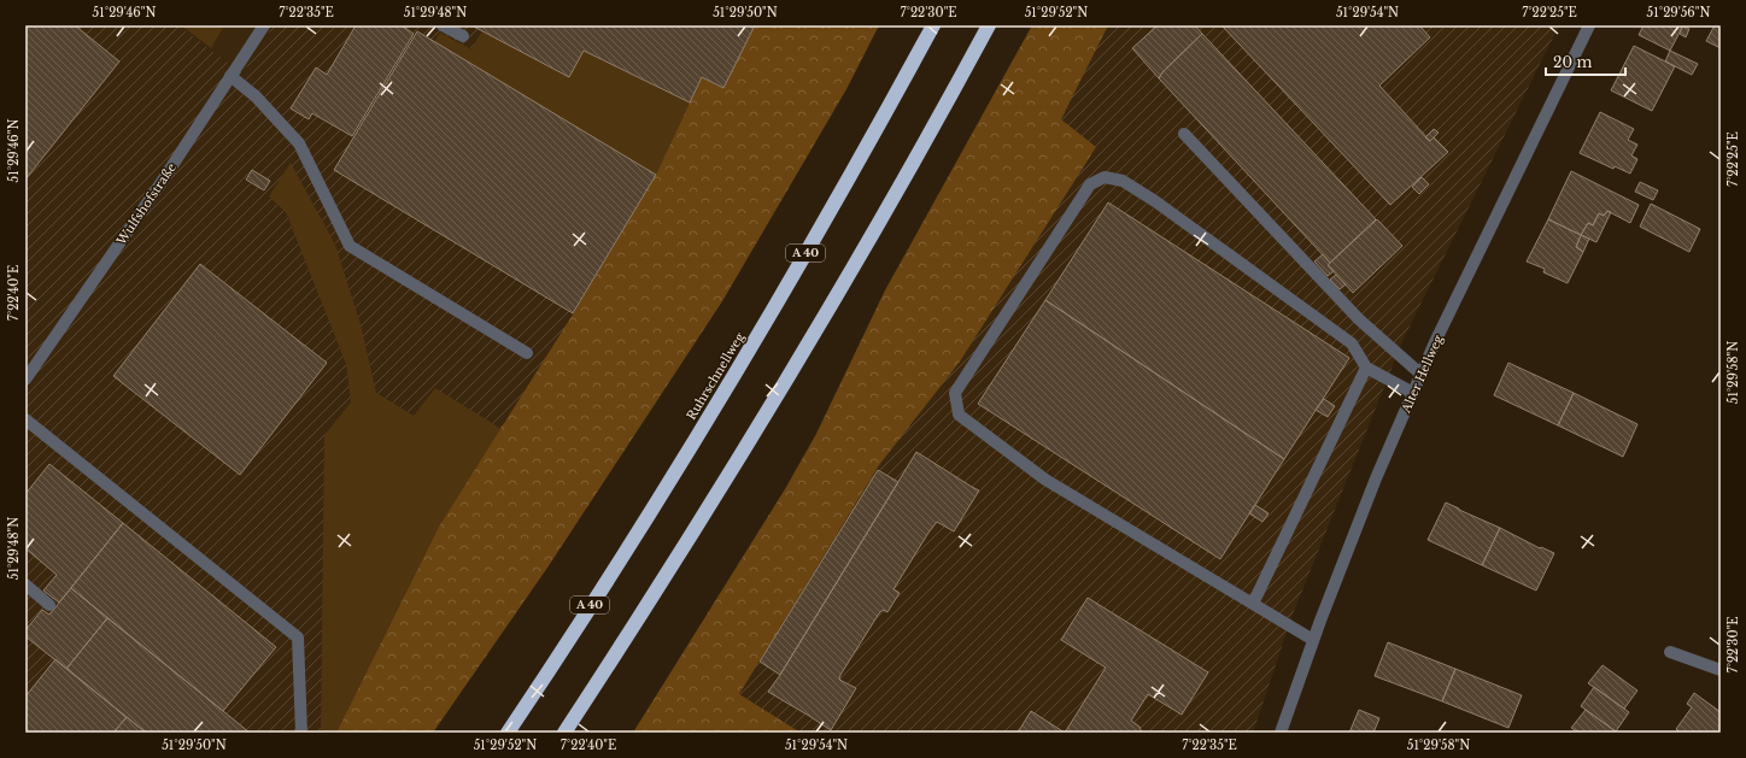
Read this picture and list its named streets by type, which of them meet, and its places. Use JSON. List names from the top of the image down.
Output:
{
  "streets": {
    "highway": ["A 40", "Ruhrschnellweg"],
    "street": ["Wulfshofstraße", "Alter Hellweg"]
  },
  "scale_bar": "20 m",
  "coordinates": [
    "51°29'46\"N",
    "7°22'35\"E",
    "51°29'48\"N",
    "51°29'50\"N",
    "7°22'30\"E",
    "51°29'52\"N",
    "51°29'54\"N",
    "7°22'25\"E",
    "51°29'56\"N",
    "7°22'40\"E",
    "51°29'58\"N"
  ]
}
